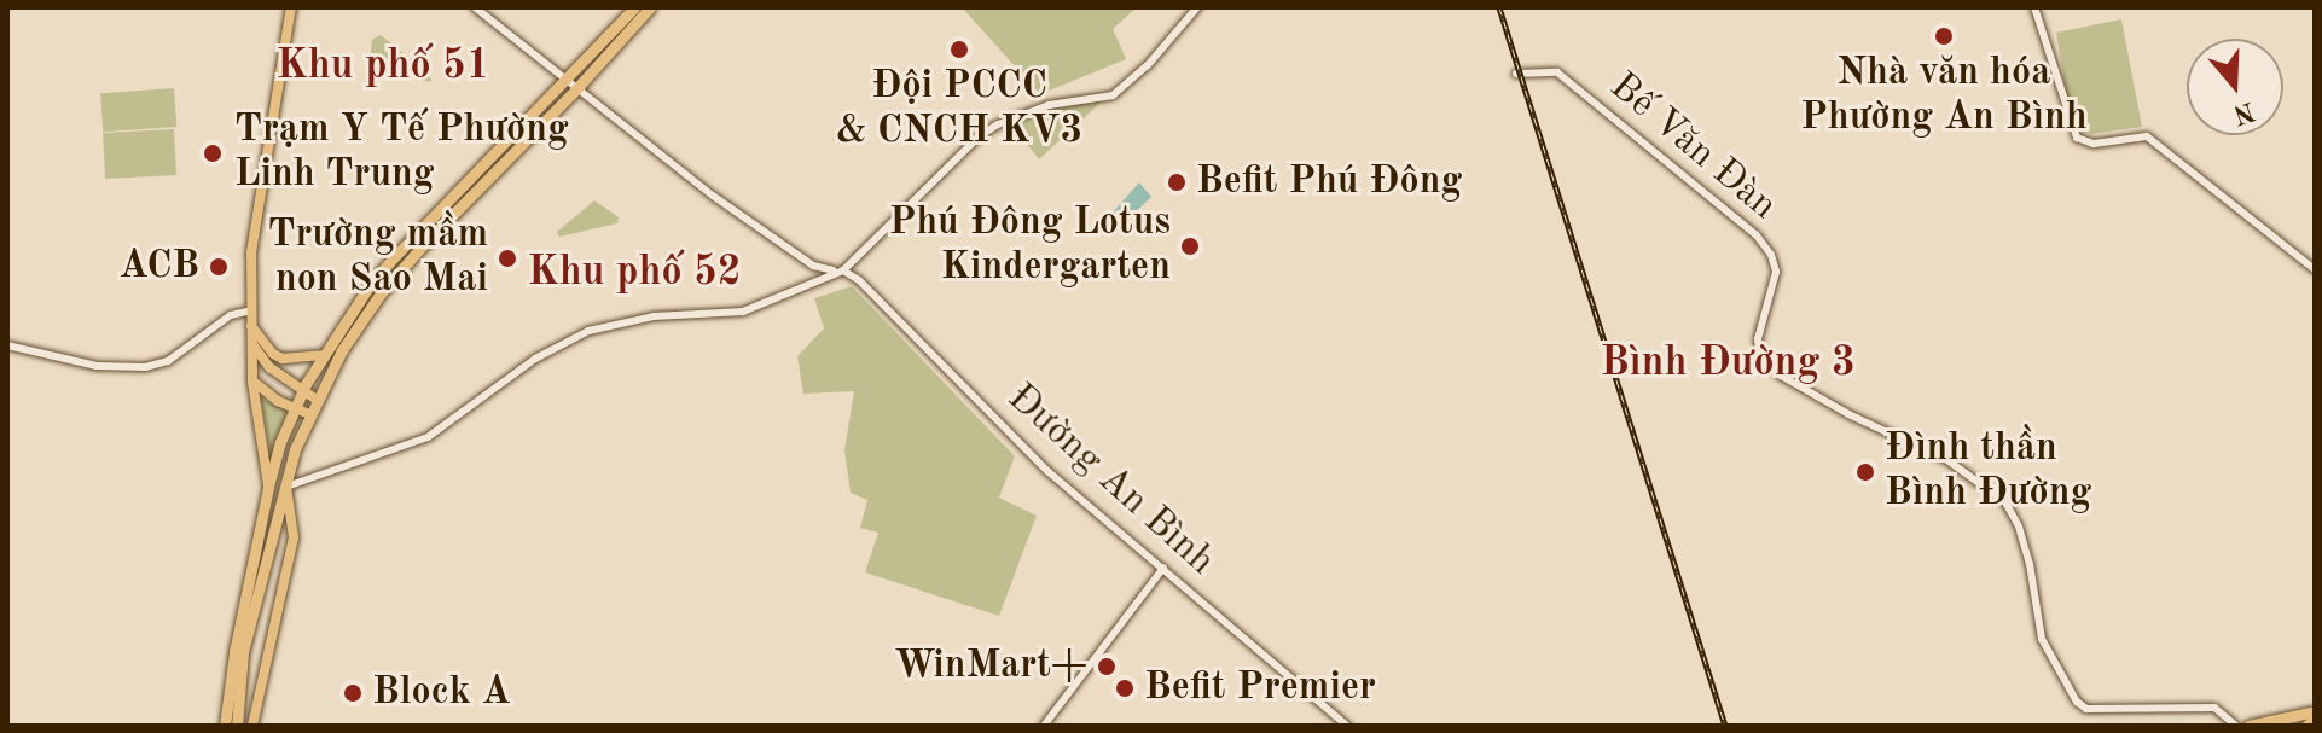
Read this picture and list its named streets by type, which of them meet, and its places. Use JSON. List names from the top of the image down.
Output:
{
  "streets": {
    "street": ["Bế Văn Đàn", "Đường An Bình"]
  },
  "districts": ["Khu phố 51", "Khu phố 52", "Bình Đường 3"],
  "places": [
    "Nhà văn hóa Phường An Bình",
    "Đội PCCC & CNCH KV3",
    "Trạm Y Tế Phường Linh Trung",
    "Befit Phú Đông",
    "Phú Đông Lotus Kindergarten",
    "Trường mầm non Sao Mai",
    "ACB",
    "Đình thần Bình Đường",
    "WinMart+",
    "Befit Premier",
    "Block A"
  ],
  "north": "bottom"
}
